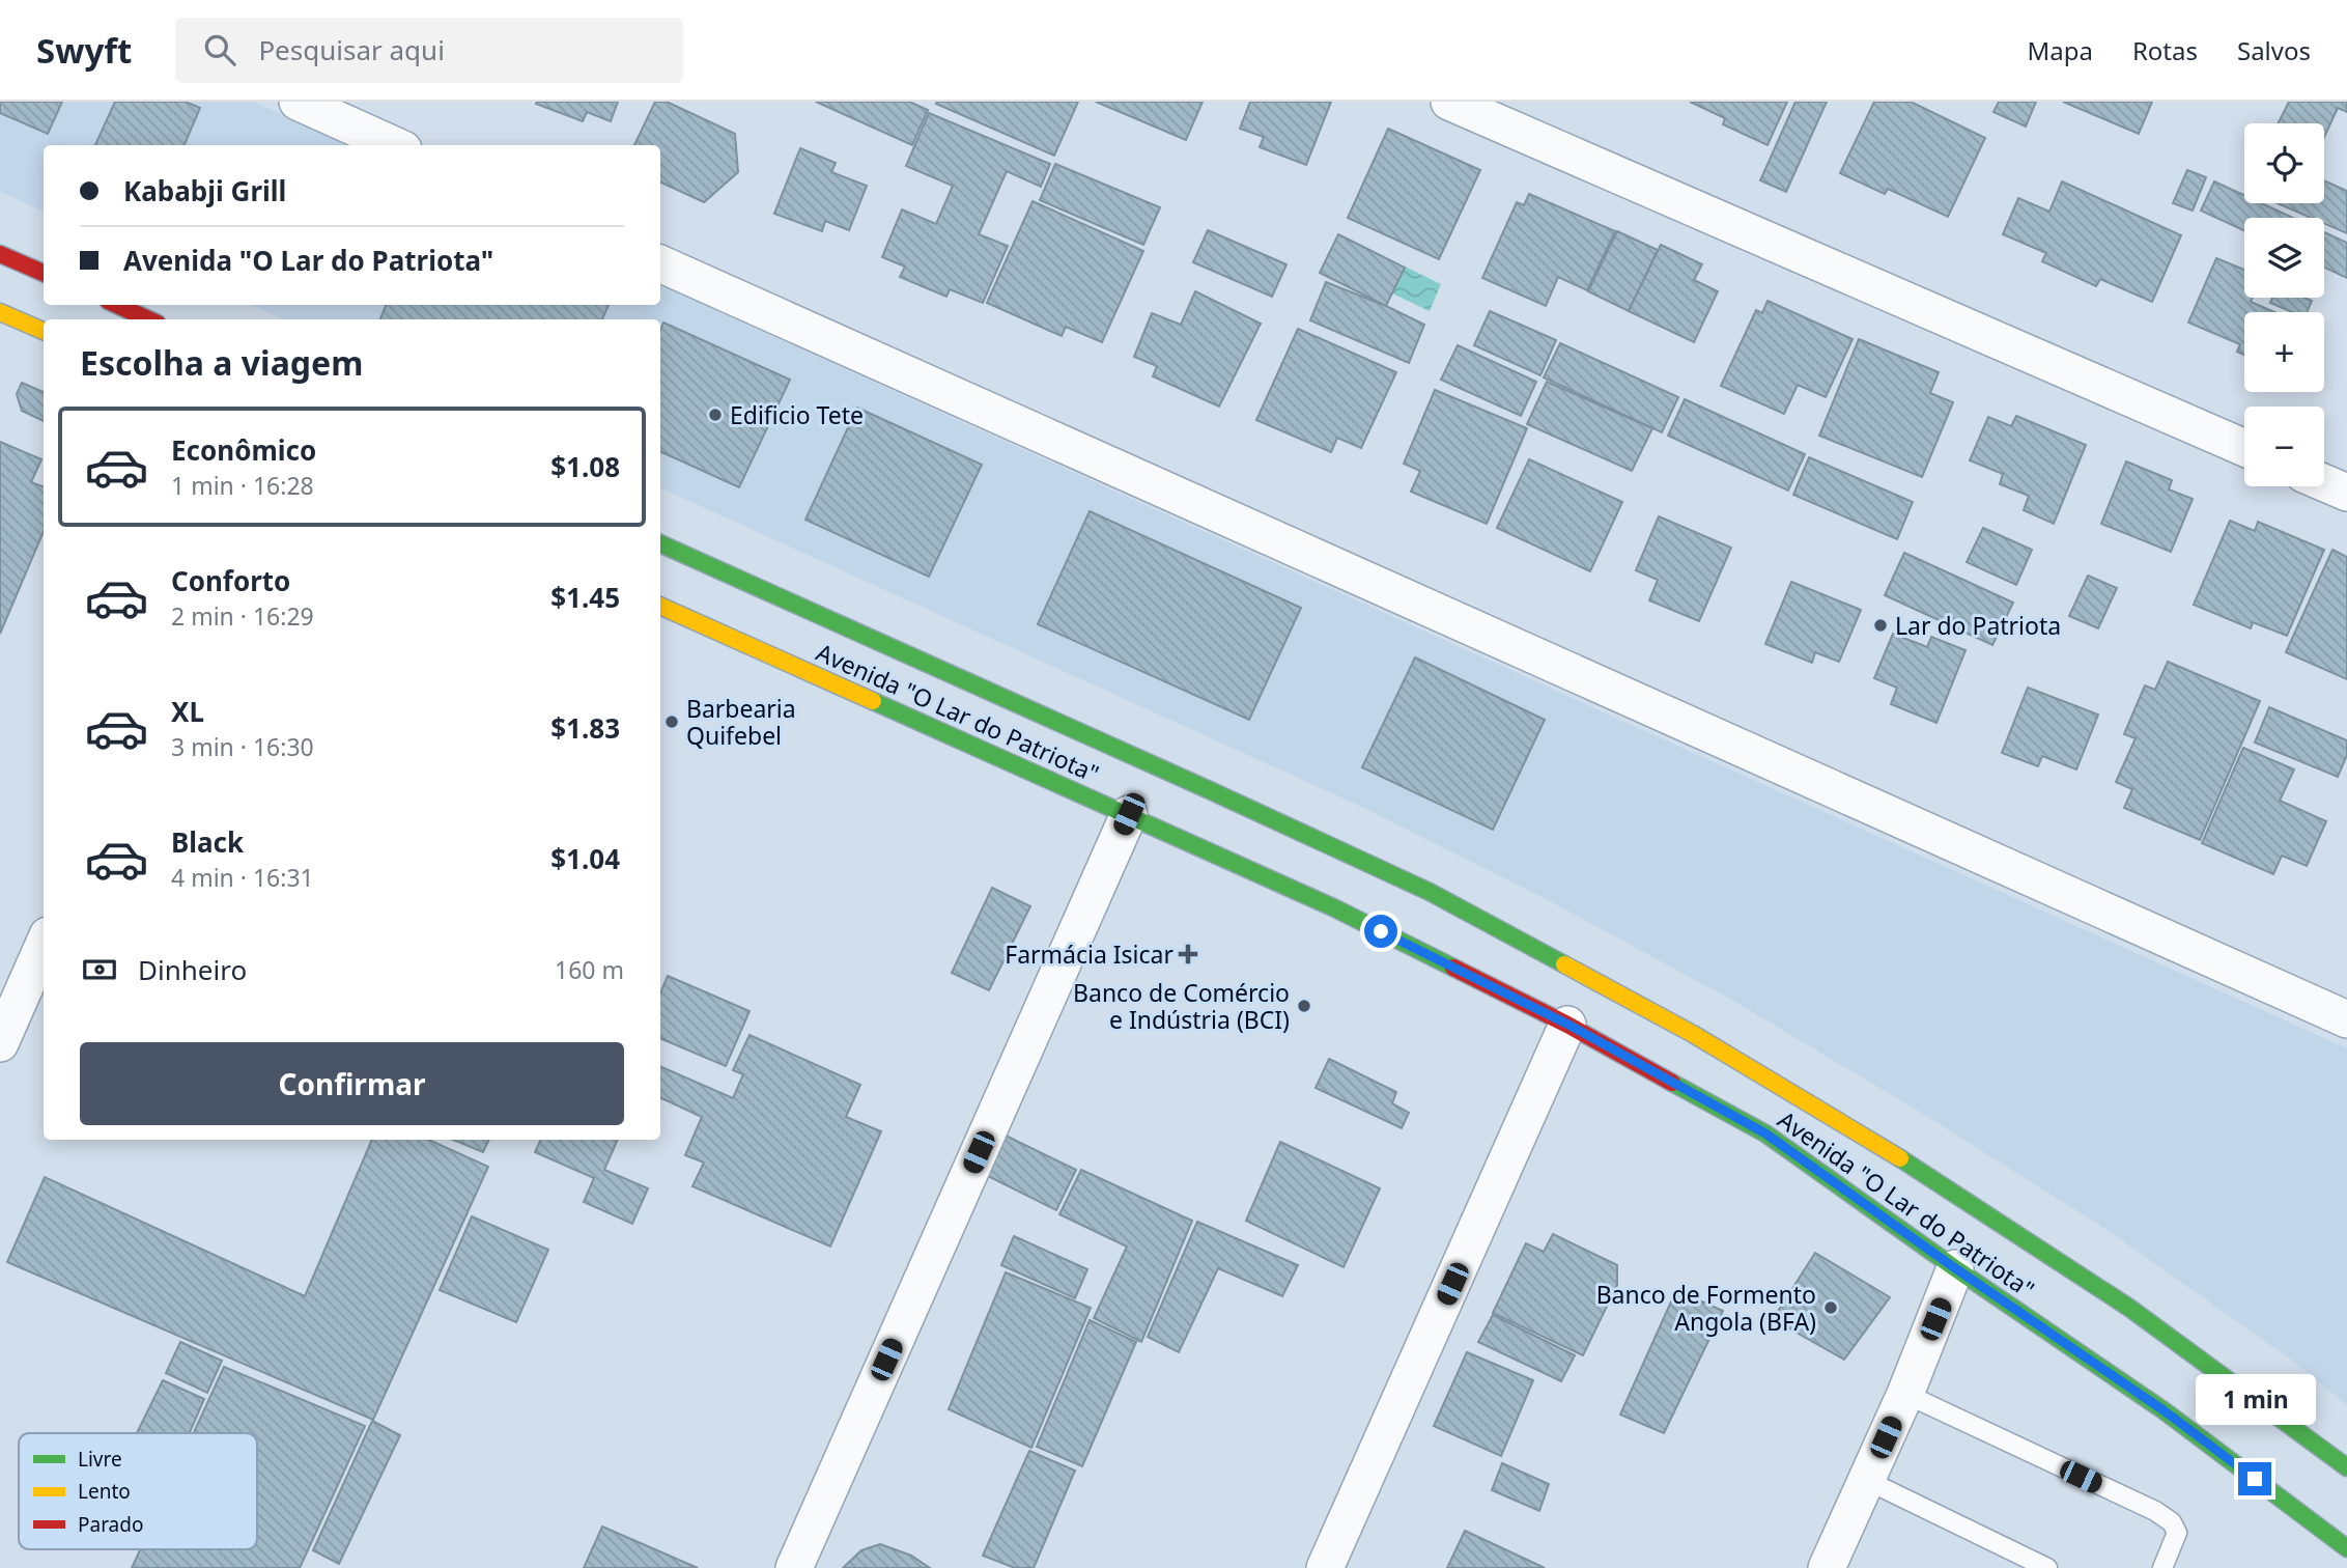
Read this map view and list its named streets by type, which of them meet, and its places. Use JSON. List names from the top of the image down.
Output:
{
  "streets": {
    "main road": ["Avenida \"O Lar do Patriota\""]
  },
  "places": {
    "other": [
      "Edificio Tete",
      "Lar do Patriota",
      "Barbearia Quifebel",
      "Banco de Comércio e Indústria (BCI)",
      "Banco de Formento Angola (BFA)"
    ],
    "health": ["Farmácia Isicar"]
  },
  "legend": ["Livre", "Lento", "Parado"],
  "page": {
    "header": "Swyft",
    "search": "Pesquisar aqui",
    "nav": ["Mapa", "Rotas", "Salvos"],
    "map_buttons": ["+", "−"],
    "banner": ["Kababji Grill", "Avenida \"O Lar do Patriota\""],
    "heading": "Escolha a viagem",
    "list": [
      {
        "name": "Econômico",
        "note": "1 min · 16:28",
        "value": "$1.08"
      },
      {
        "name": "Conforto",
        "note": "2 min · 16:29",
        "value": "$1.45"
      },
      {
        "name": "XL",
        "note": "3 min · 16:30",
        "value": "$1.83"
      },
      {
        "name": "Black",
        "note": "4 min · 16:31",
        "value": "$1.04"
      }
    ],
    "pay": ["Dinheiro", "160 m"],
    "buttons": "Confirmar",
    "bubble": "1 min"
  }
}
